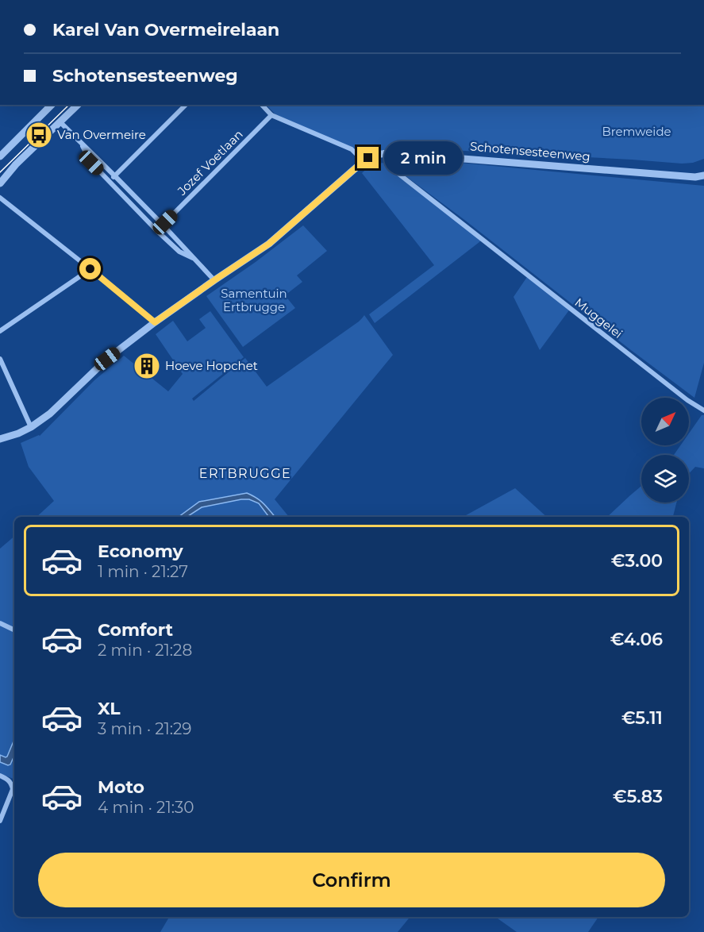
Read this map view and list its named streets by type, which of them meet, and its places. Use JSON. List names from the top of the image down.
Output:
{
  "streets": {
    "street": ["Schotensesteenweg", "Jozef Voetlaan", "Muggelei"]
  },
  "crossings": [
    ["Schotensesteenweg", "Muggelei"]
  ],
  "districts": ["ERTBRUGGE"],
  "parks": ["Bremweide", "Samentuin Ertbrugge"],
  "places": {
    "bus stop": ["Van Overmeire"],
    "building": ["Hoeve Hopchet"]
  },
  "north": "top right",
  "page": {
    "banner": ["Karel Van Overmeirelaan", "Schotensesteenweg"],
    "bubble": "2 min",
    "list": [
      {
        "name": "Economy",
        "note": "1 min · 21:27",
        "value": "€3.00"
      },
      {
        "name": "Comfort",
        "note": "2 min · 21:28",
        "value": "€4.06"
      },
      {
        "name": "XL",
        "note": "3 min · 21:29",
        "value": "€5.11"
      },
      {
        "name": "Moto",
        "note": "4 min · 21:30",
        "value": "€5.83"
      }
    ],
    "buttons": "Confirm"
  }
}
